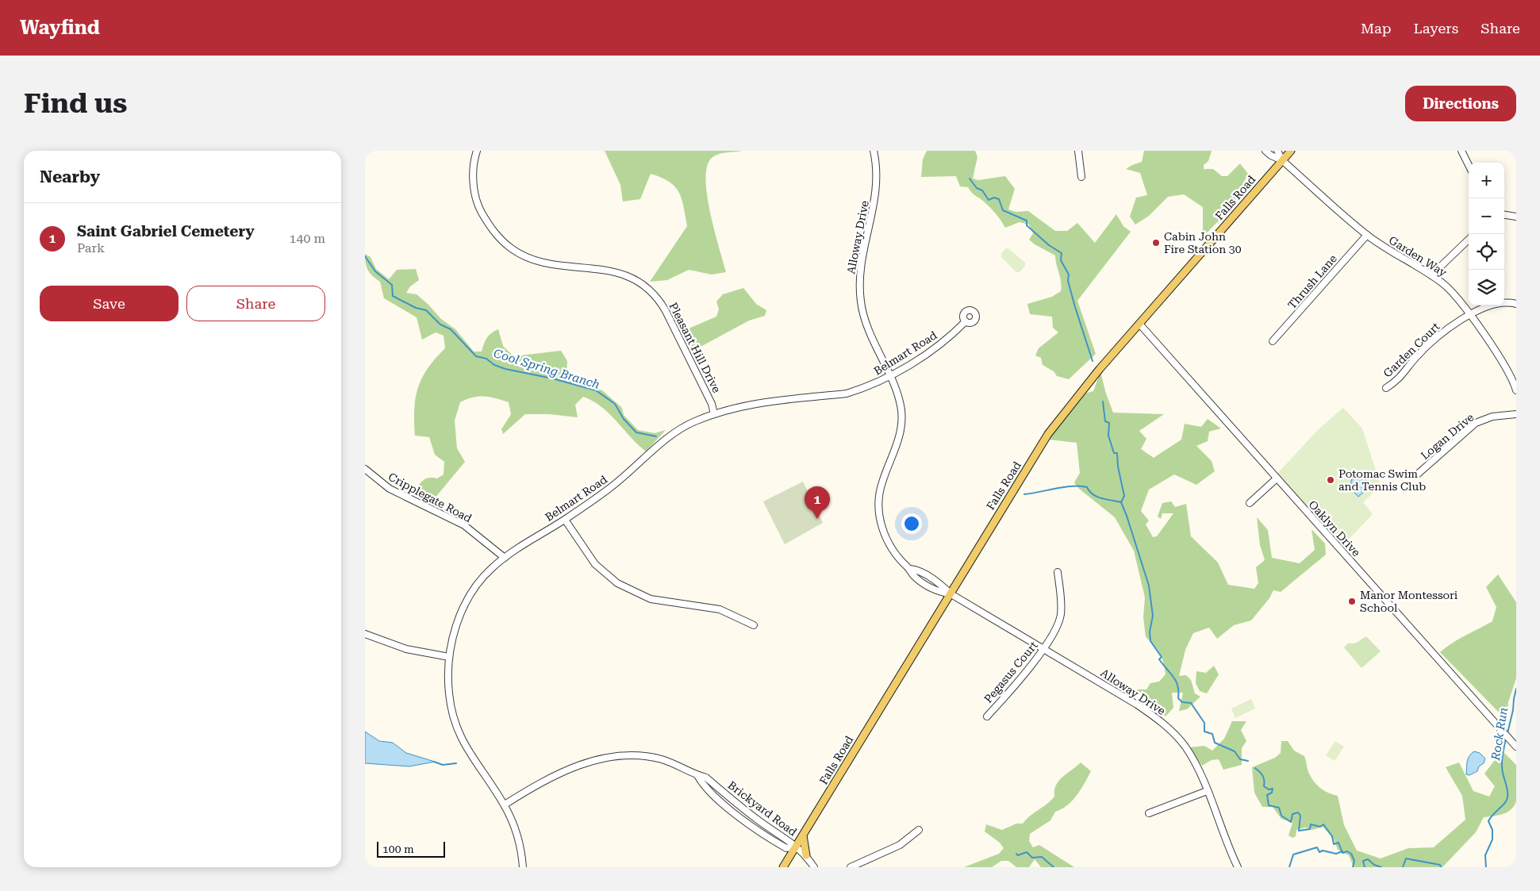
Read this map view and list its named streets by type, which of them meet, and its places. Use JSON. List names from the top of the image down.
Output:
{
  "streets": {
    "main road": ["Falls Road"],
    "street": [
      "Alloway Drive",
      "Garden Way",
      "Thrush Lane",
      "Pleasant Hill Drive",
      "Garden Court",
      "Belmart Road",
      "Logan Drive",
      "Cripplegate Road",
      "Oaklyn Drive",
      "Pegasus Court",
      "Brickyard Road"
    ]
  },
  "crossings": [
    ["Falls Road", "Alloway Drive"],
    ["Falls Road", "Garden Way"],
    ["Falls Road", "Oaklyn Drive"],
    ["Falls Road", "Brickyard Road"],
    ["Alloway Drive", "Belmart Road"],
    ["Alloway Drive", "Pegasus Court"],
    ["Garden Way", "Thrush Lane"],
    ["Garden Way", "Garden Court"],
    ["Pleasant Hill Drive", "Belmart Road"],
    ["Belmart Road", "Cripplegate Road"],
    ["Belmart Road", "Brickyard Road"]
  ],
  "water": ["Cool Spring Branch", "Rock Run"],
  "places": ["Cabin John Fire Station 30", "Potomac Swim and Tennis Club", "Manor Montessori School"],
  "scale_bar": "100 m",
  "page": {
    "header": "Wayfind",
    "nav": ["Map", "Layers", "Share"],
    "buttons": [
      "Directions",
      ["Save", "Share"]
    ],
    "title": "Find us",
    "heading": "Nearby",
    "map_buttons": ["+", "−"],
    "list": [
      {
        "mark": "1",
        "name": "Saint Gabriel Cemetery",
        "note": "Park",
        "value": "140 m"
      }
    ],
    "pins": "1",
    "scale": "100 m"
  }
}
